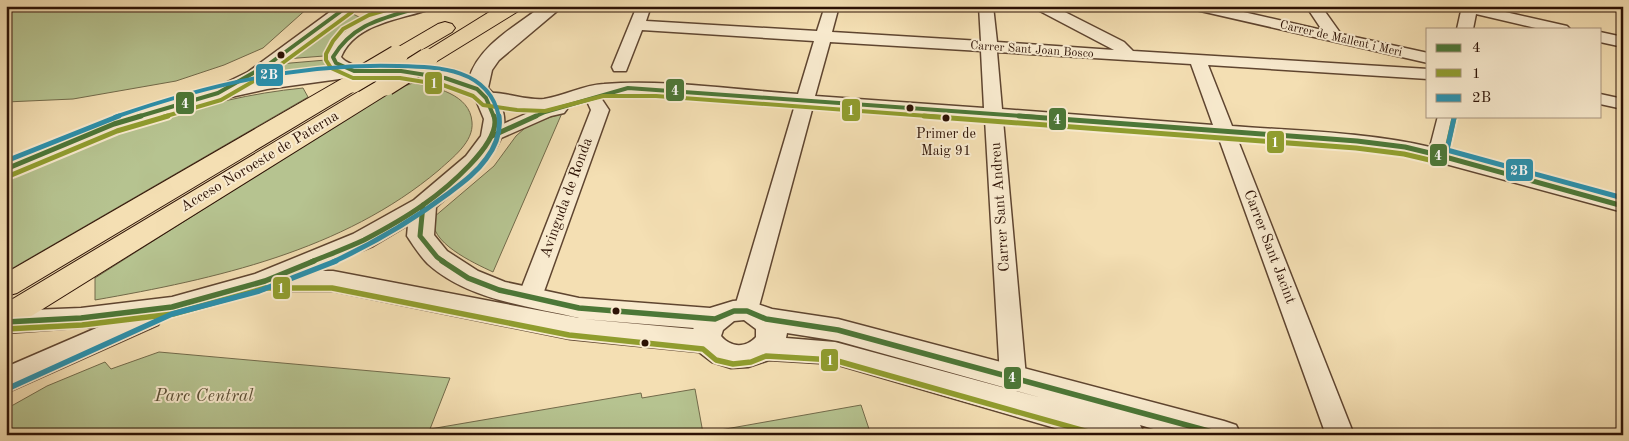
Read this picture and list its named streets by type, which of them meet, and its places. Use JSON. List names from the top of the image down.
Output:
{
  "streets": {
    "main road": ["Acceso Noroeste de Paterna"],
    "street": [
      "Carrer de Mallent i Meri",
      "Carrer Sant Joan Bosco",
      "Avinguda de Ronda",
      "Carrer Sant Andreu",
      "Carrer Sant Jacint"
    ]
  },
  "crossings": [
    ["Carrer Sant Joan Bosco", "Carrer Sant Andreu"],
    ["Carrer Sant Joan Bosco", "Carrer Sant Jacint"]
  ],
  "parks": ["Parc Central"],
  "places": ["Primer de Maig 91"],
  "lines": ["transit line 4", "transit line 1", "transit line 2B"],
  "legend": ["4", "1", "2B"]
}
